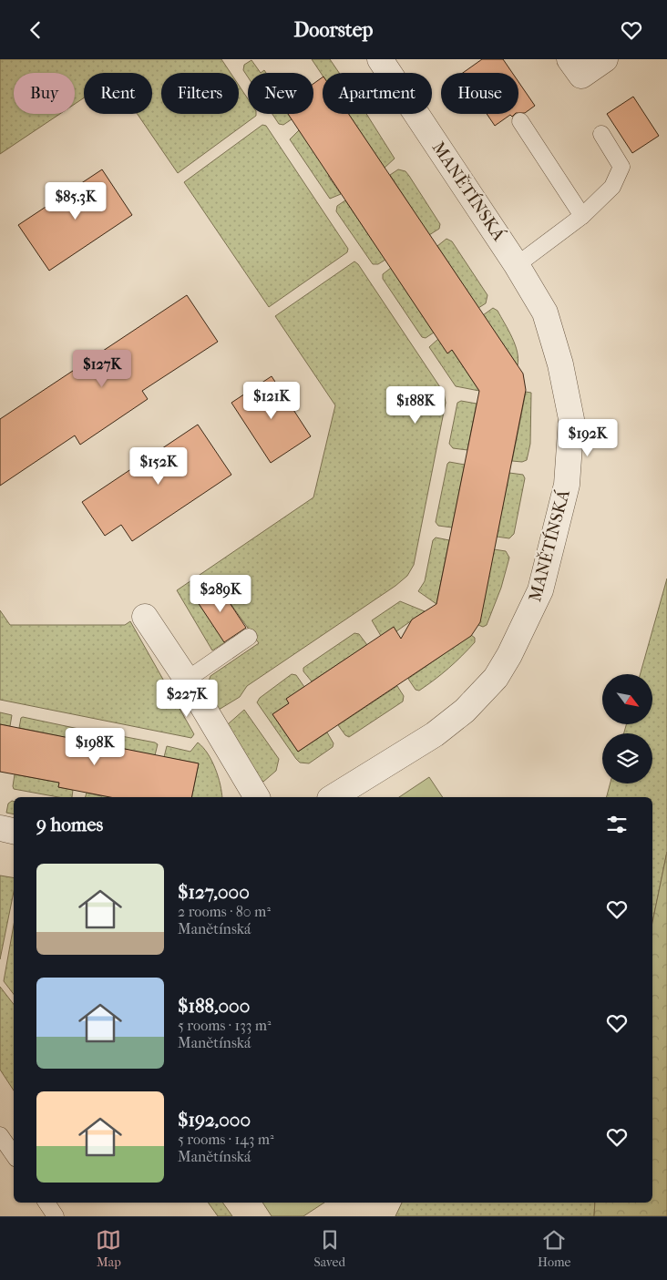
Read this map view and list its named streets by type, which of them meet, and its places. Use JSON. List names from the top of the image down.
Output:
{
  "streets": {
    "street": ["MANĚTÍNSKÁ"]
  },
  "north": "bottom right",
  "page": {
    "header": "Doorstep",
    "chip": [
      "Buy",
      "Rent",
      "Filters",
      "New",
      "Apartment",
      "House"
    ],
    "price": [
      "$85.3K",
      "$127K",
      "$121K",
      "$188K",
      "$192K",
      "$152K",
      "$289K",
      "$227K",
      "$198K"
    ],
    "heading": "9 homes",
    "list": [
      {
        "name": "$127,000",
        "note": "2 rooms · 80 m² · Manětínská"
      },
      {
        "name": "$188,000",
        "note": "5 rooms · 133 m² · Manětínská"
      },
      {
        "name": "$192,000",
        "note": "5 rooms · 143 m² · Manětínská"
      }
    ],
    "tabs": ["Map", "Saved", "Home"]
  }
}
